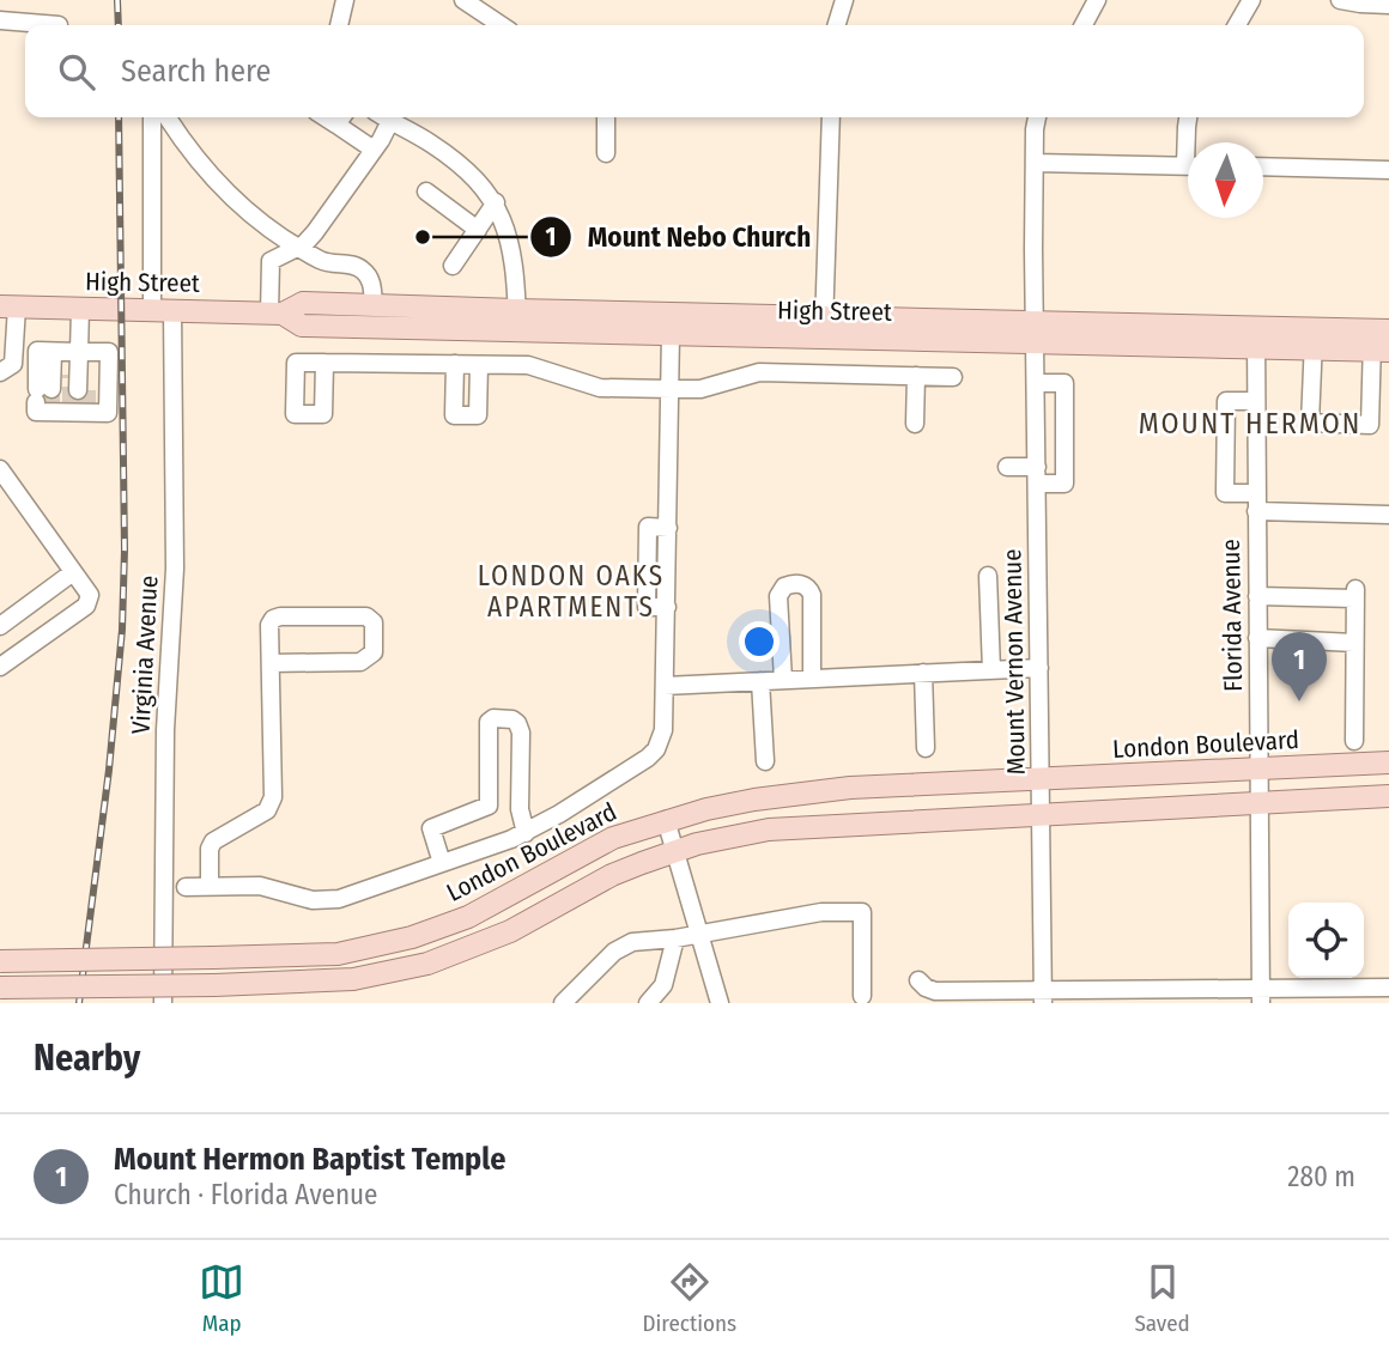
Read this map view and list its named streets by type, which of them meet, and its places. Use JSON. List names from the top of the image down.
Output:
{
  "streets": {
    "main road": ["High Street", "London Boulevard"],
    "street": ["Florida Avenue", "Virginia Avenue", "Mount Vernon Avenue"]
  },
  "crossings": [
    ["High Street", "Florida Avenue"],
    ["High Street", "Virginia Avenue"],
    ["High Street", "Mount Vernon Avenue"],
    ["Florida Avenue", "London Boulevard"],
    ["Mount Vernon Avenue", "London Boulevard"]
  ],
  "districts": ["MOUNT HERMON", "LONDON OAKS APARTMENTS"],
  "places": ["Mount Nebo Church"],
  "north": "bottom",
  "page": {
    "search": "Search here",
    "pins": "1",
    "heading": "Nearby",
    "list": [
      {
        "mark": "1",
        "name": "Mount Hermon Baptist Temple",
        "note": "Church · Florida Avenue",
        "value": "280 m"
      }
    ],
    "nav": ["Map", "Directions", "Saved"]
  }
}
